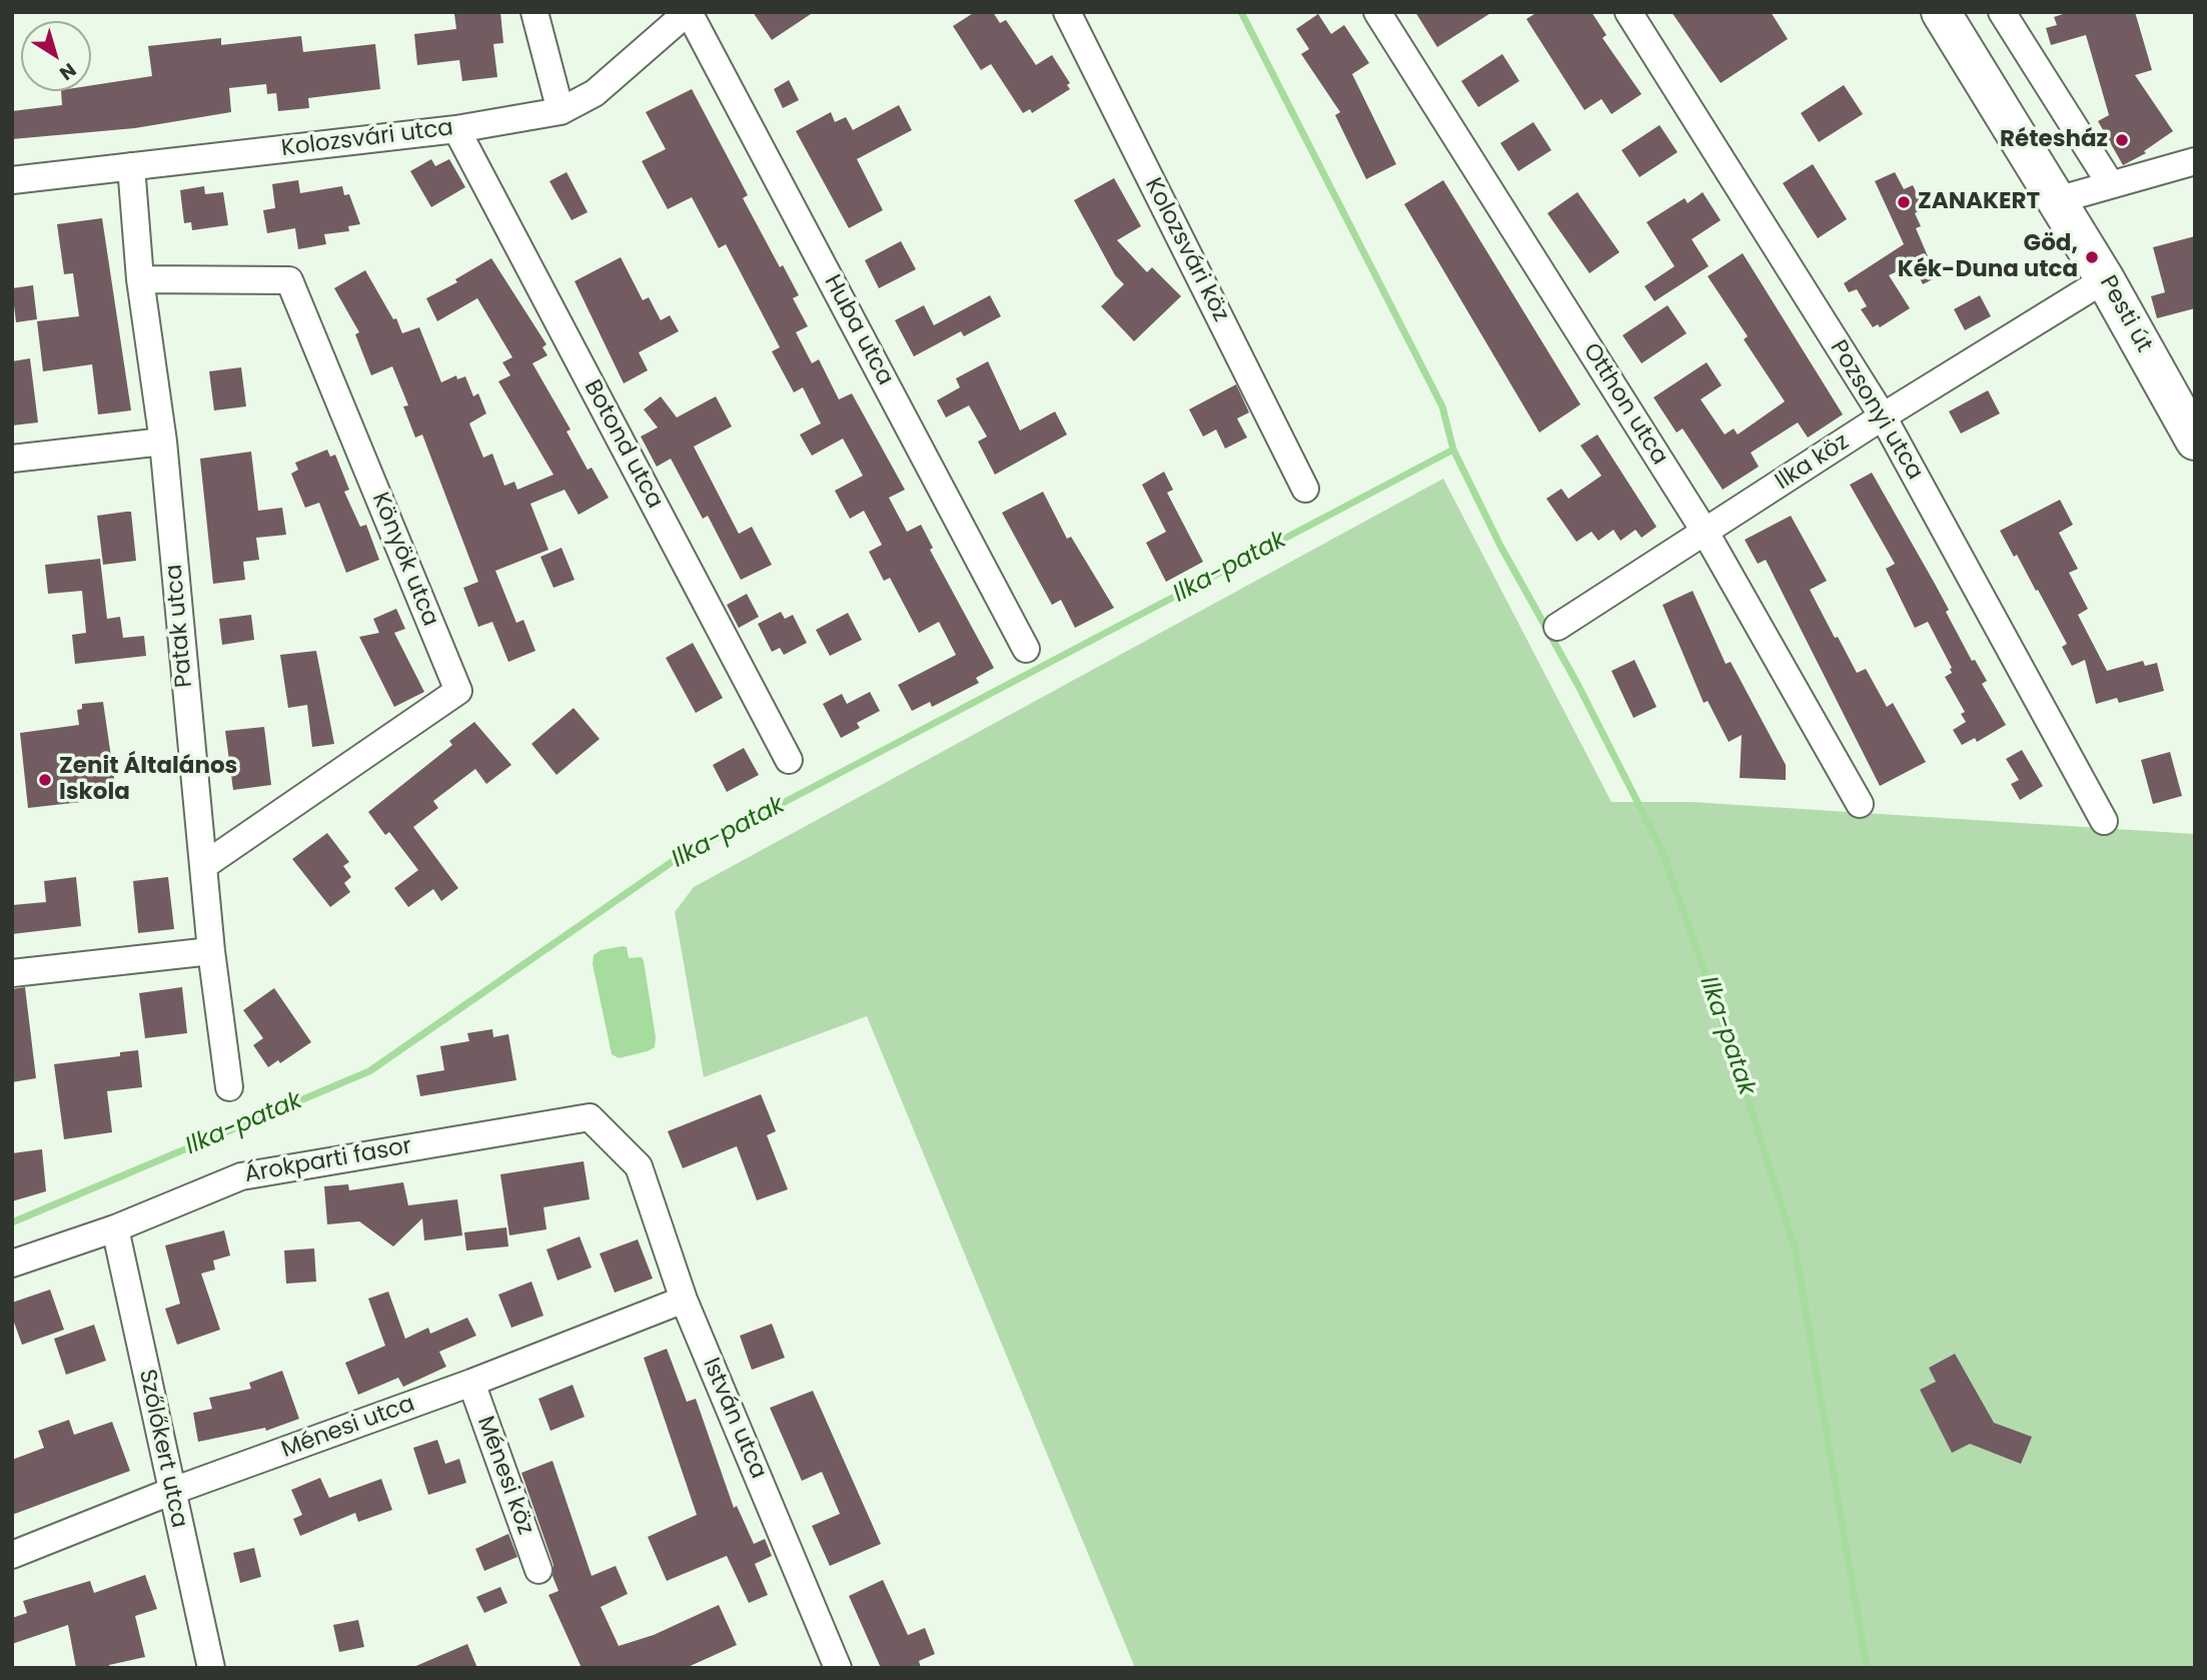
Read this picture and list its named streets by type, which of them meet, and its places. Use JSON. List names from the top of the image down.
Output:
{
  "streets": {
    "main road": ["Pesti út"],
    "street": [
      "Kolozsvári utca",
      "Kolozsvári köz",
      "Huba utca",
      "Otthon utca",
      "Pozsonyi utca",
      "Botond utca",
      "Ilka köz",
      "Könyök utca",
      "Patak utca",
      "Árokparti fasor",
      "István utca",
      "Ménesi utca",
      "Szőlőkert utca",
      "Ménesi köz"
    ]
  },
  "crossings": [
    ["Kolozsvári utca", "Huba utca"],
    ["Kolozsvári utca", "Botond utca"],
    ["Kolozsvári utca", "Patak utca"],
    ["Pesti út", "Ilka köz"],
    ["Otthon utca", "Ilka köz"],
    ["Pozsonyi utca", "Ilka köz"],
    ["Könyök utca", "Patak utca"],
    ["Árokparti fasor", "István utca"],
    ["Árokparti fasor", "Szőlőkert utca"],
    ["István utca", "Ménesi utca"],
    ["Ménesi utca", "Szőlőkert utca"],
    ["Ménesi utca", "Ménesi köz"]
  ],
  "water": ["Ilka-patak"],
  "places": [
    "Rétesház",
    "ZANAKERT",
    "Göd, Kék-Duna utca",
    "Zenit Általános Iskola"
  ],
  "north": "bottom right"
}
